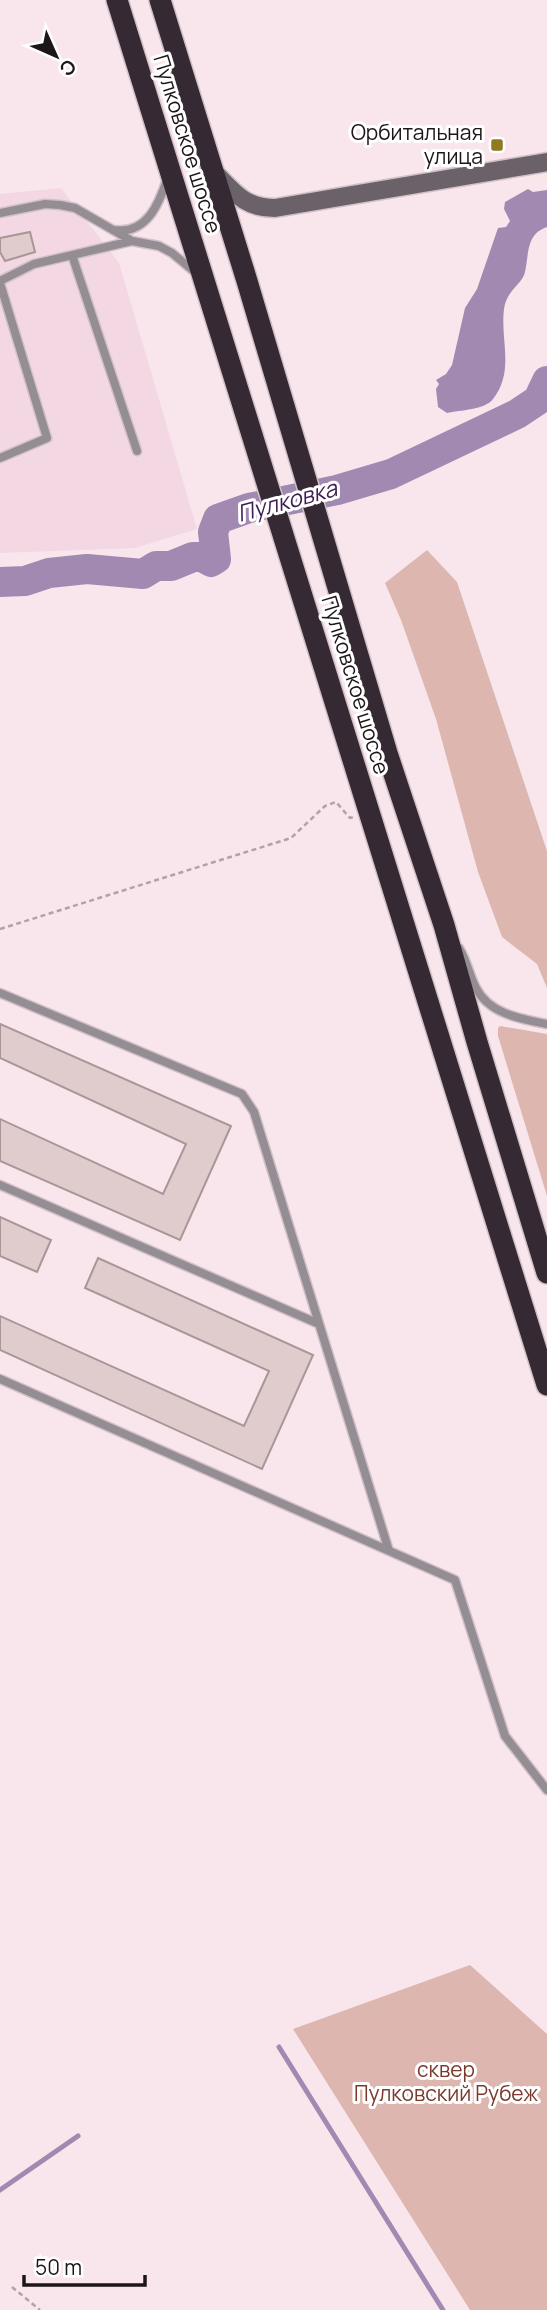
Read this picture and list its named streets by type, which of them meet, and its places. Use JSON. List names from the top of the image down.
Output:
{
  "streets": {
    "highway": ["Пулковское шоссе"]
  },
  "water": ["Пулковка"],
  "parks": ["сквер Пулковский Рубеж"],
  "places": {
    "transit": ["Орбитальная улица"]
  },
  "scale_bar": "50 m",
  "north": "bottom right"
}
